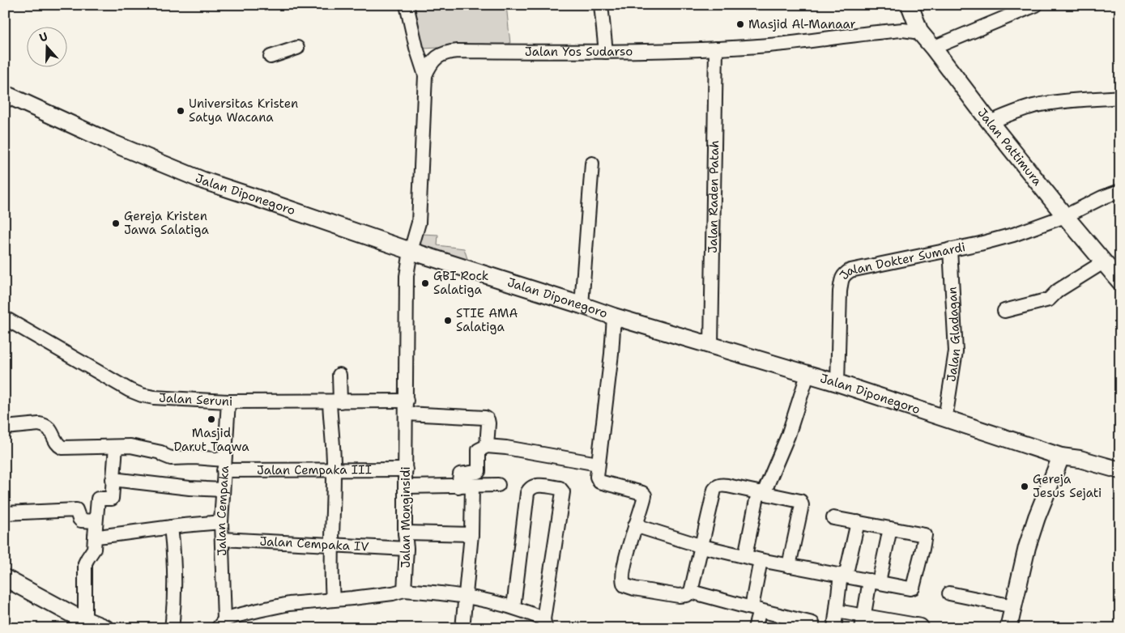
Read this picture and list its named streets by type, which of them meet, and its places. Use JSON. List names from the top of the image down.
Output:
{
  "streets": {
    "main road": ["Jalan Pattimura", "Jalan Diponegoro"],
    "street": [
      "Jalan Yos Sudarso",
      "Jalan Raden Patah",
      "Jalan Dokter Sumardi",
      "Jalan Gladagan",
      "Jalan Seruni",
      "Jalan Cempaka III",
      "Jalan Cempaka",
      "Jalan Monginsidi",
      "Jalan Cempaka IV"
    ]
  },
  "crossings": [
    ["Jalan Yos Sudarso", "Jalan Pattimura"],
    ["Jalan Yos Sudarso", "Jalan Diponegoro"],
    ["Jalan Yos Sudarso", "Jalan Raden Patah"],
    ["Jalan Yos Sudarso", "Jalan Monginsidi"],
    ["Jalan Pattimura", "Jalan Dokter Sumardi"],
    ["Jalan Diponegoro", "Jalan Raden Patah"],
    ["Jalan Diponegoro", "Jalan Dokter Sumardi"],
    ["Jalan Diponegoro", "Jalan Gladagan"],
    ["Jalan Diponegoro", "Jalan Monginsidi"],
    ["Jalan Dokter Sumardi", "Jalan Gladagan"],
    ["Jalan Seruni", "Jalan Cempaka"],
    ["Jalan Seruni", "Jalan Monginsidi"],
    ["Jalan Cempaka III", "Jalan Cempaka"],
    ["Jalan Cempaka III", "Jalan Monginsidi"],
    ["Jalan Cempaka", "Jalan Cempaka IV"],
    ["Jalan Monginsidi", "Jalan Cempaka IV"]
  ],
  "places": [
    "Masjid Al-Manaar",
    "Universitas Kristen Satya Wacana",
    "Gereja Kristen Jawa Salatiga",
    "GBI Rock Salatiga",
    "STIE AMA Salatiga",
    "Masjid Darut Taqwa",
    "Gereja Jesus Sejati"
  ],
  "north": "top"
}
